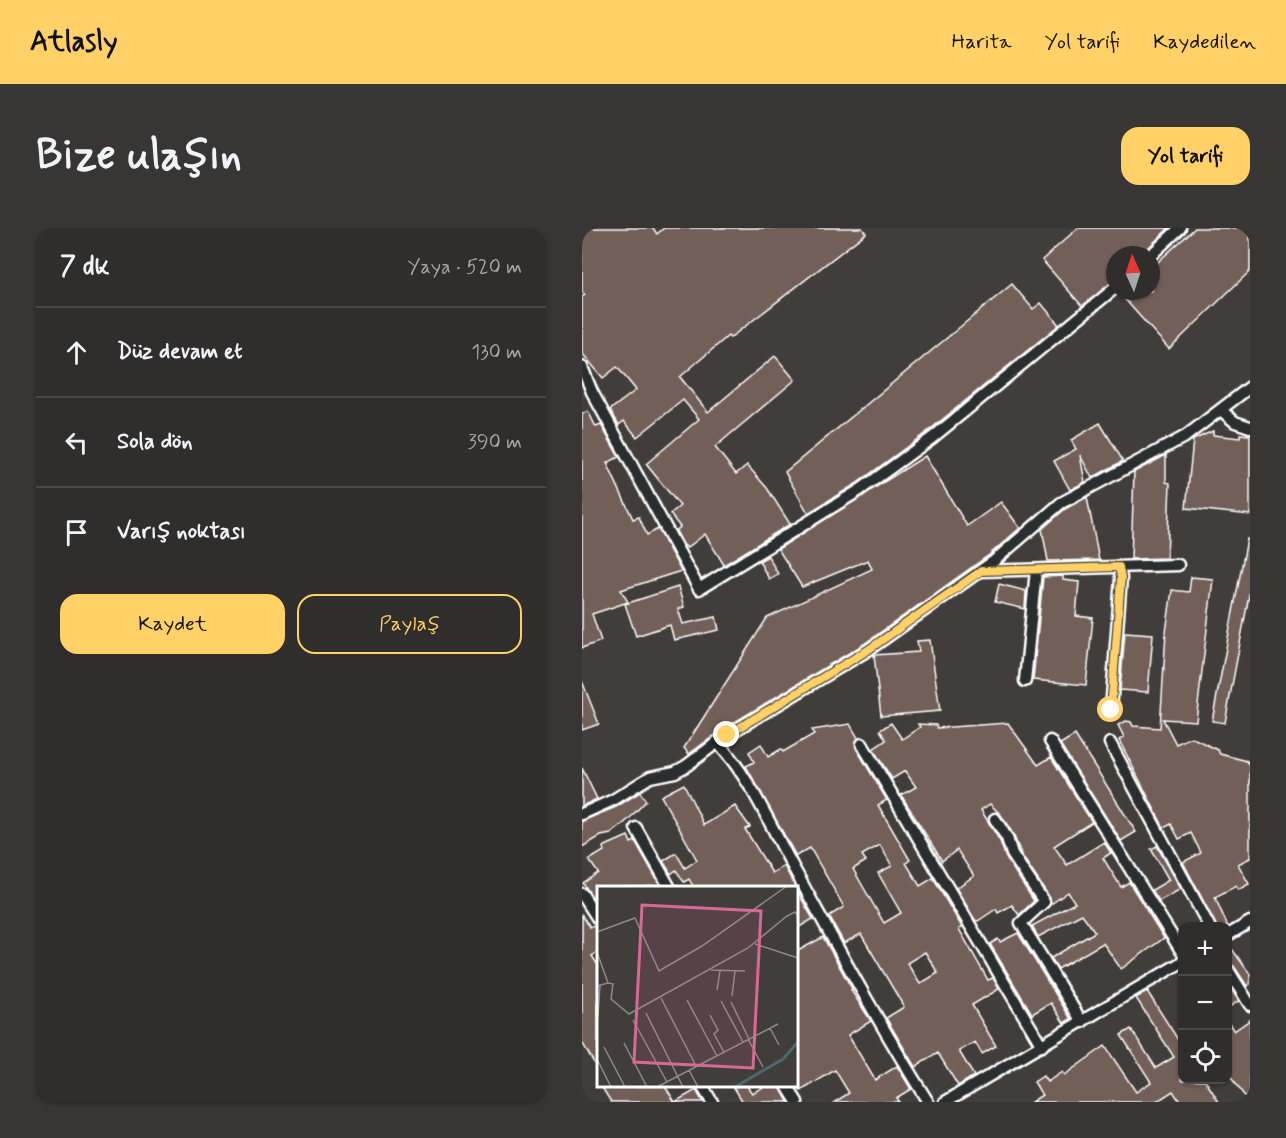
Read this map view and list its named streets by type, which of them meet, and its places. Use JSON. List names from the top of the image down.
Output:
{
  "north": "top",
  "page": {
    "header": "Atlasly",
    "nav": ["Harita", "Yol tarifi", "Kaydedilen"],
    "buttons": [
      "Yol tarifi",
      ["Kaydet", "Paylaş"]
    ],
    "title": "Bize ulaşın",
    "heading": ["7 dk", "Yaya · 520 m"],
    "list": [
      ["Düz devam et", "130 m"],
      ["Sola dön", "390 m"],
      "Varış noktası"
    ],
    "map_buttons": ["+", "−"]
  }
}
